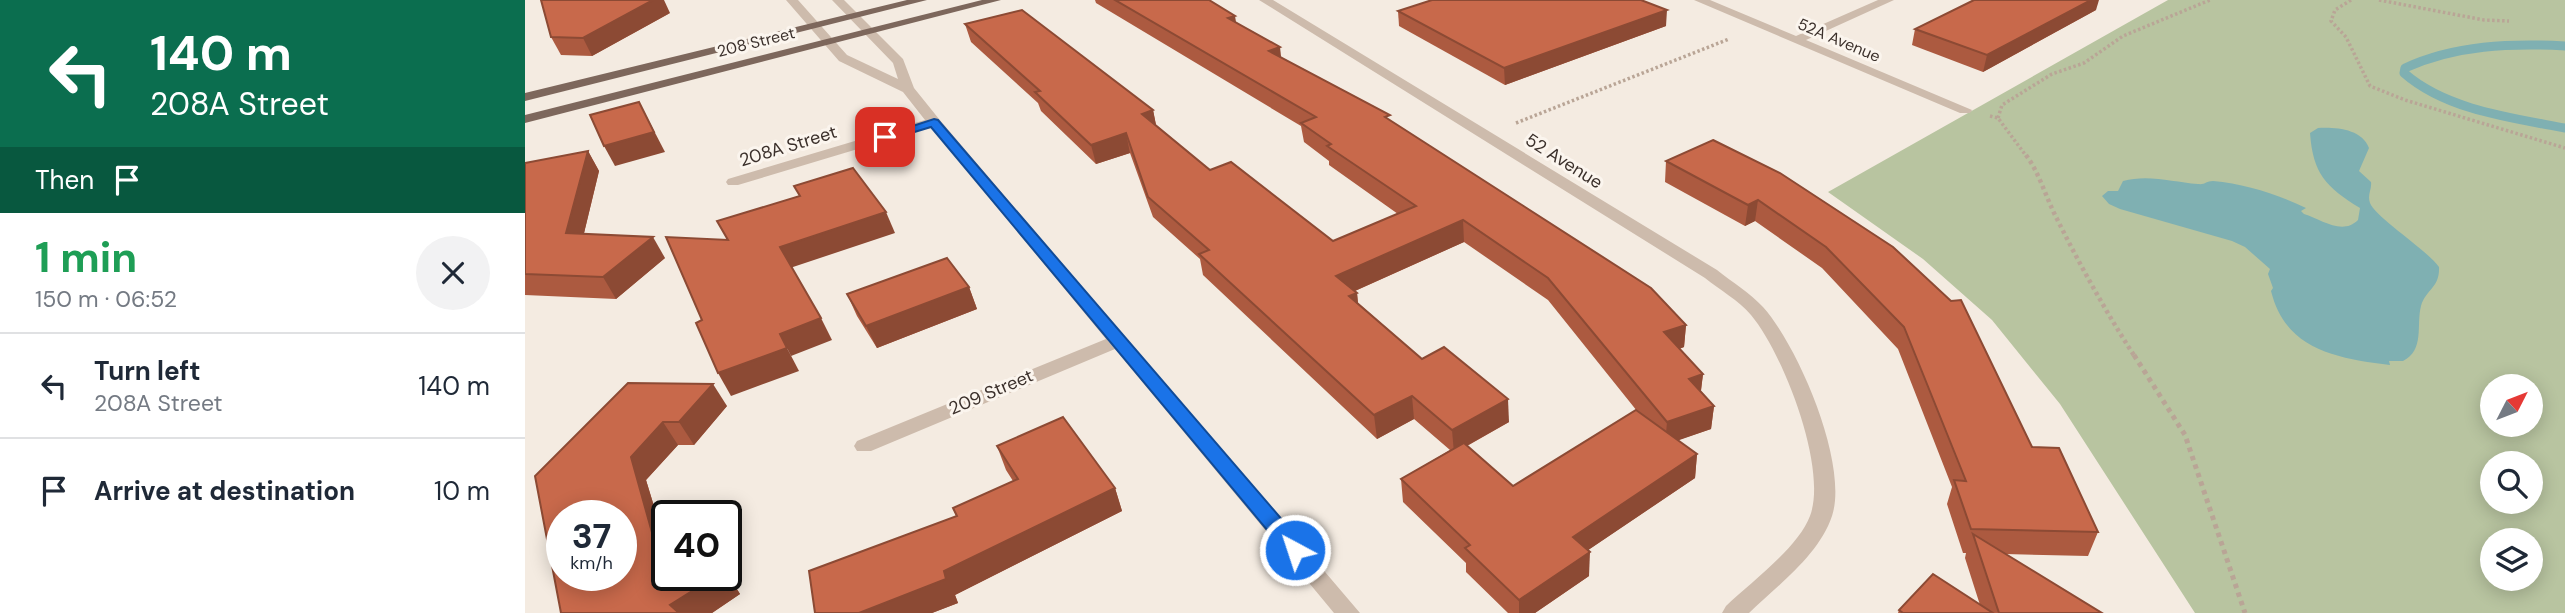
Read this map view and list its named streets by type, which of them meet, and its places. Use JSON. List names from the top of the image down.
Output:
{
  "streets": {
    "main road": ["208 Street"],
    "street": [
      "52A Avenue",
      "208A Street",
      "52 Avenue",
      "209 Street"
    ]
  },
  "north": "top right",
  "page": {
    "turn": ["140 m", "208A Street"],
    "then": "Then",
    "heading": ["1 min", "150 m · 06:52"],
    "list": [
      {
        "name": "Turn left",
        "note": "208A Street",
        "value": "140 m"
      },
      {
        "name": "Arrive at destination",
        "value": "10 m"
      }
    ],
    "speed": "37 km/h",
    "limit": "40"
  }
}
